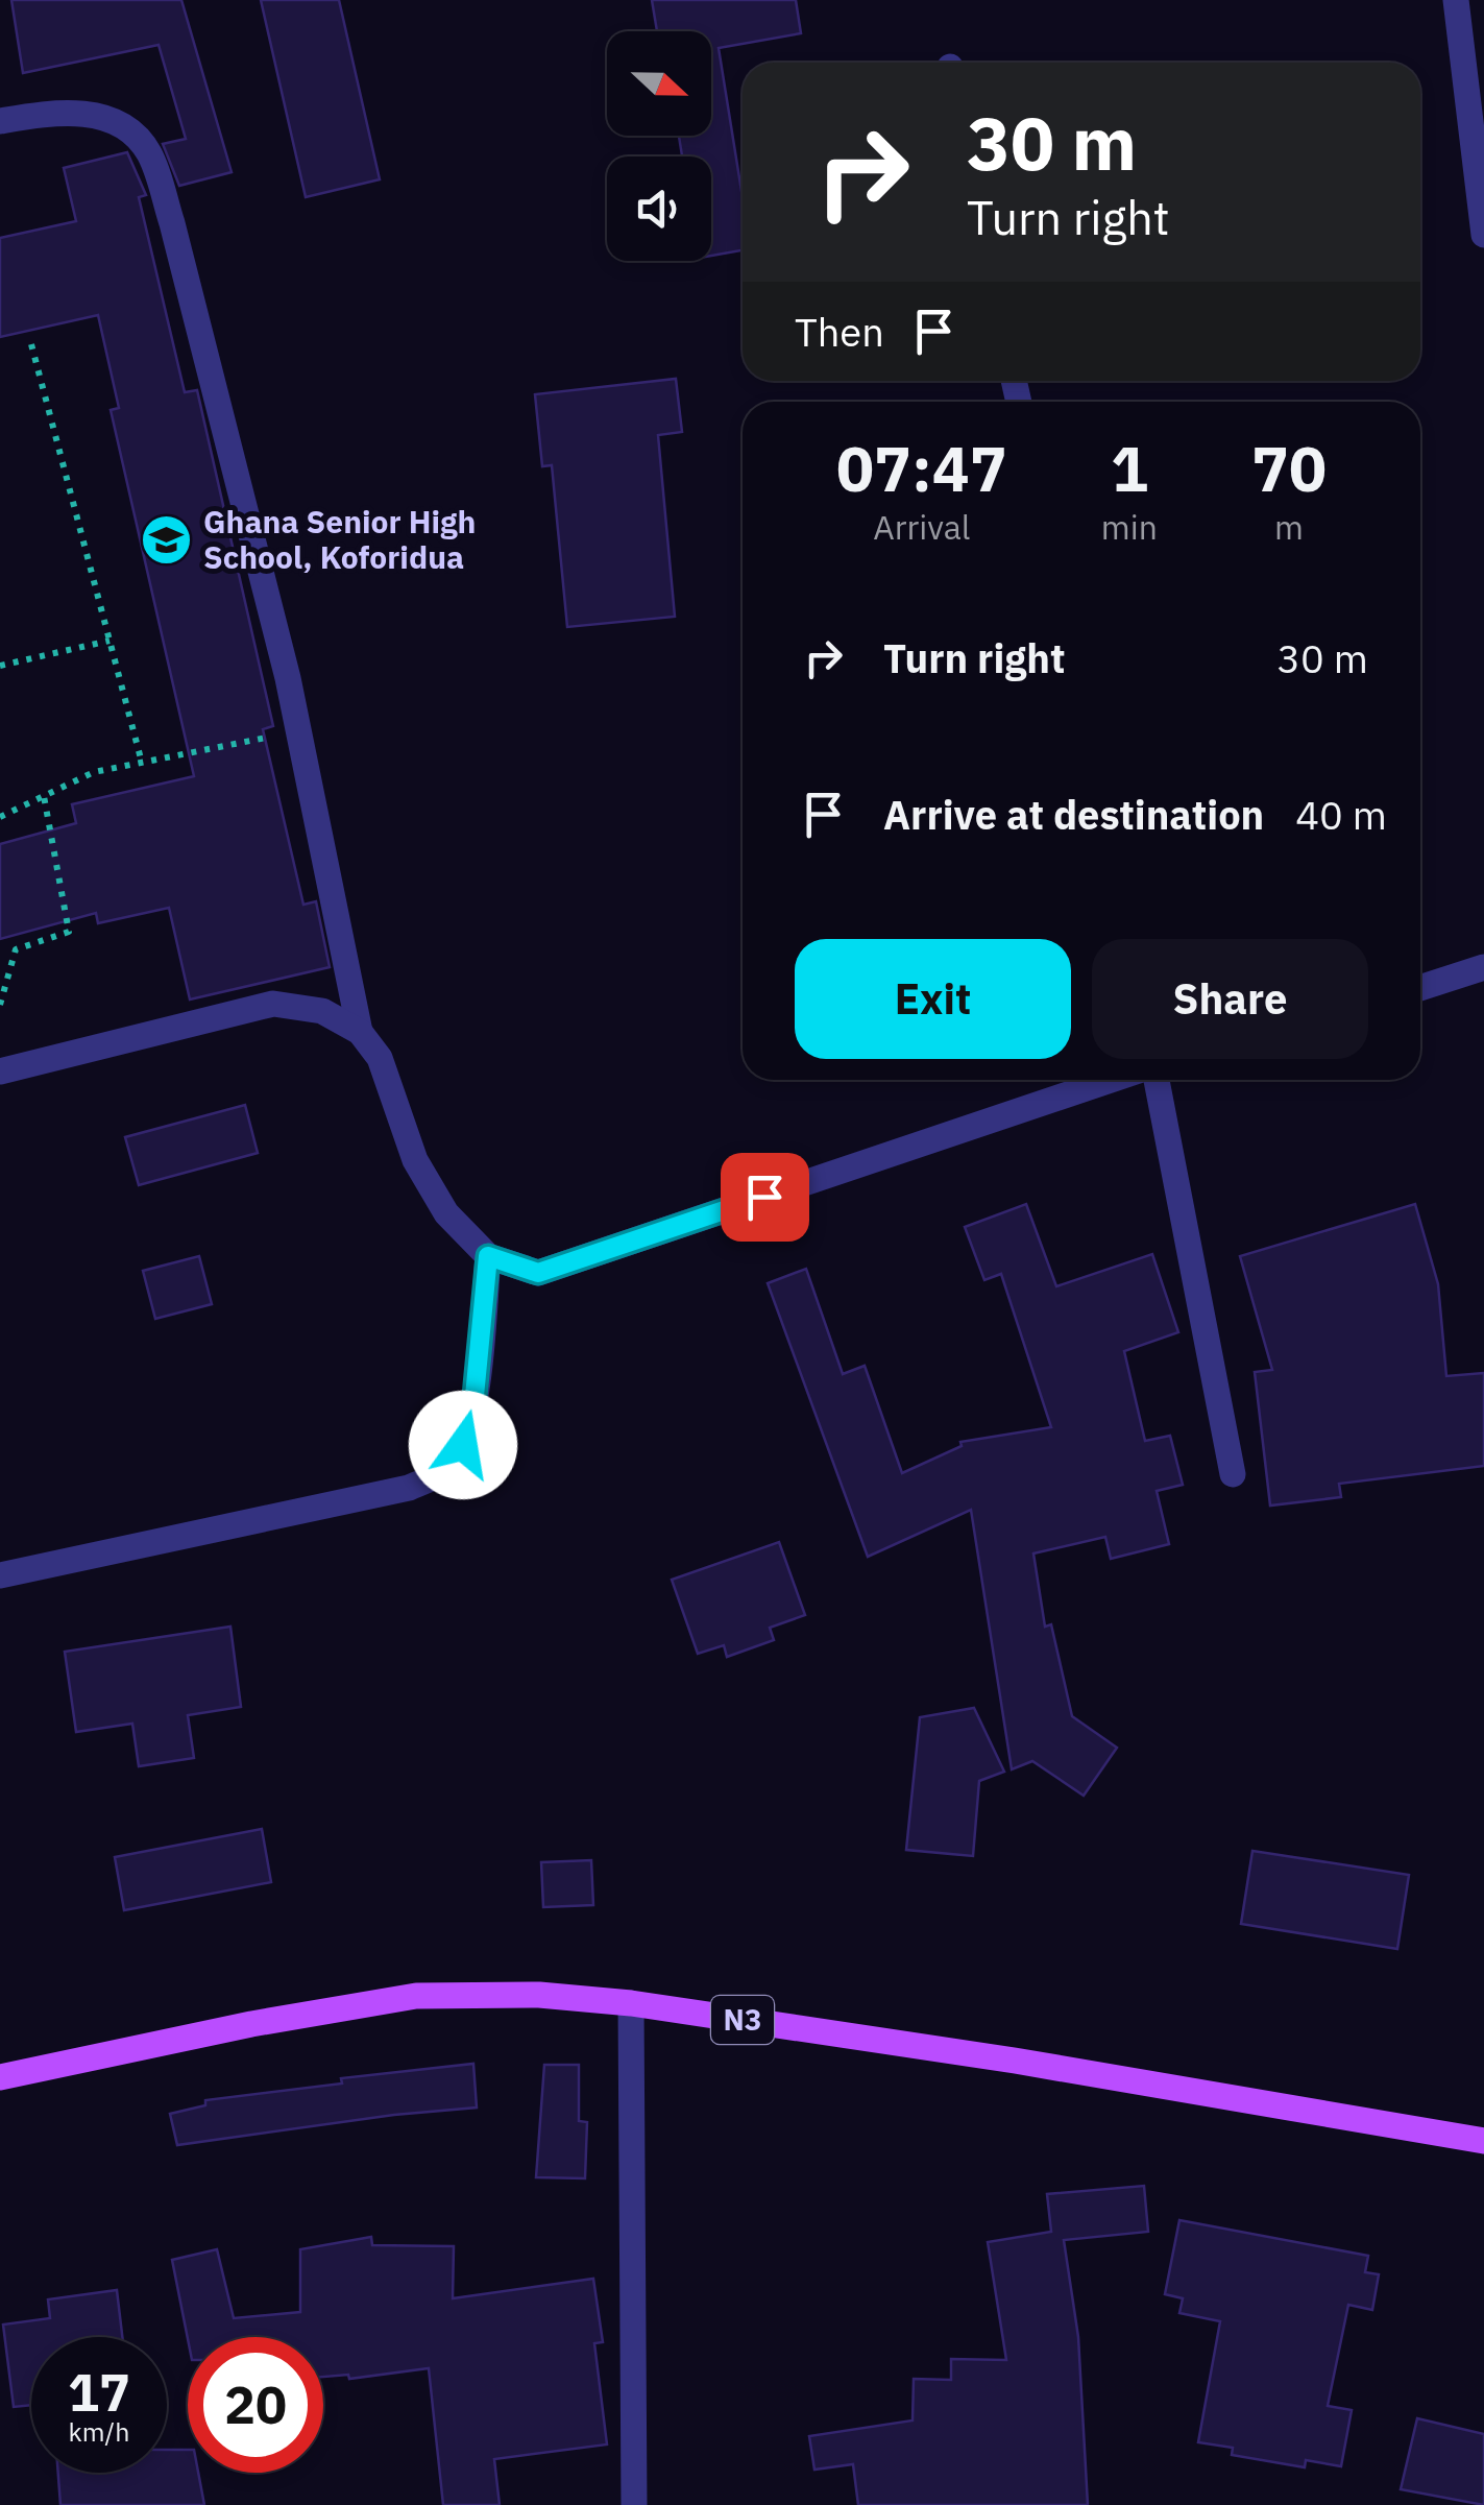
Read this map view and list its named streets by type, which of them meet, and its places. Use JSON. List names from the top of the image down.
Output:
{
  "streets": {
    "main road": ["N3"]
  },
  "places": {
    "school or university": ["Ghana Senior High School, Koforidua"]
  },
  "north": "right",
  "page": {
    "turn": ["30 m", "Turn right"],
    "then": "Then",
    "eta": [
      "07:47",
      "Arrival",
      "1",
      "min",
      "70",
      "m"
    ],
    "list": [
      {
        "name": "Turn right",
        "value": "30 m"
      },
      {
        "name": "Arrive at destination",
        "value": "40 m"
      }
    ],
    "buttons": ["Exit", "Share"],
    "speed": "17 km/h",
    "limit": "20"
  }
}
